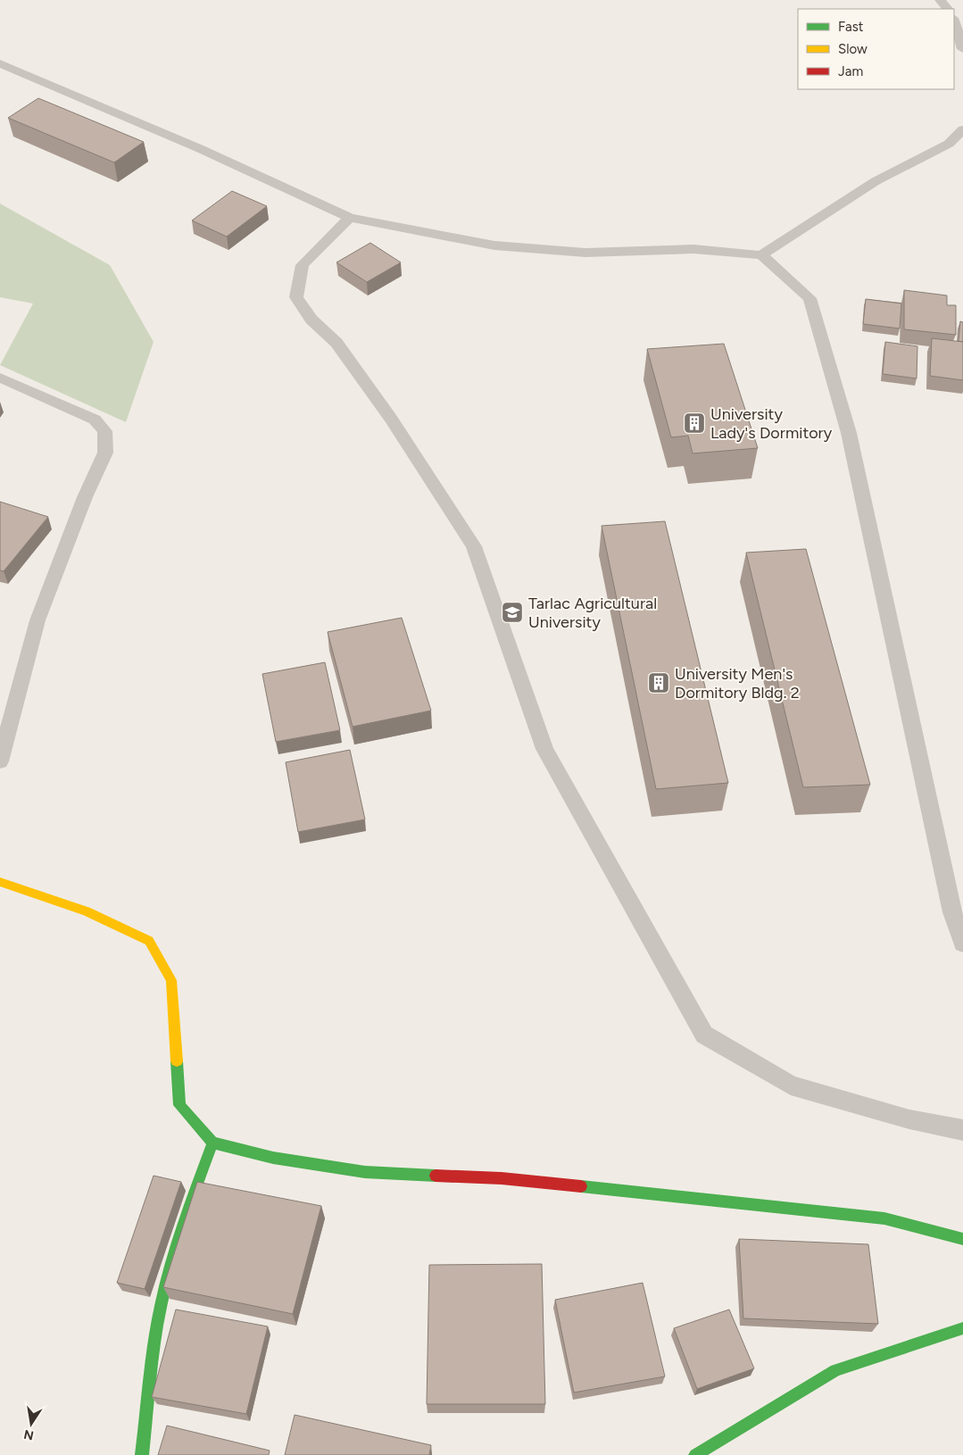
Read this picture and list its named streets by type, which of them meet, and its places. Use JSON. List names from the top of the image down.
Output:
{
  "places": {
    "building": ["University Lady's Dormitory", "University Men's Dormitory Bldg. 2"],
    "school or university": ["Tarlac Agricultural University"]
  },
  "legend": ["Fast", "Slow", "Jam"],
  "north": "bottom"
}
